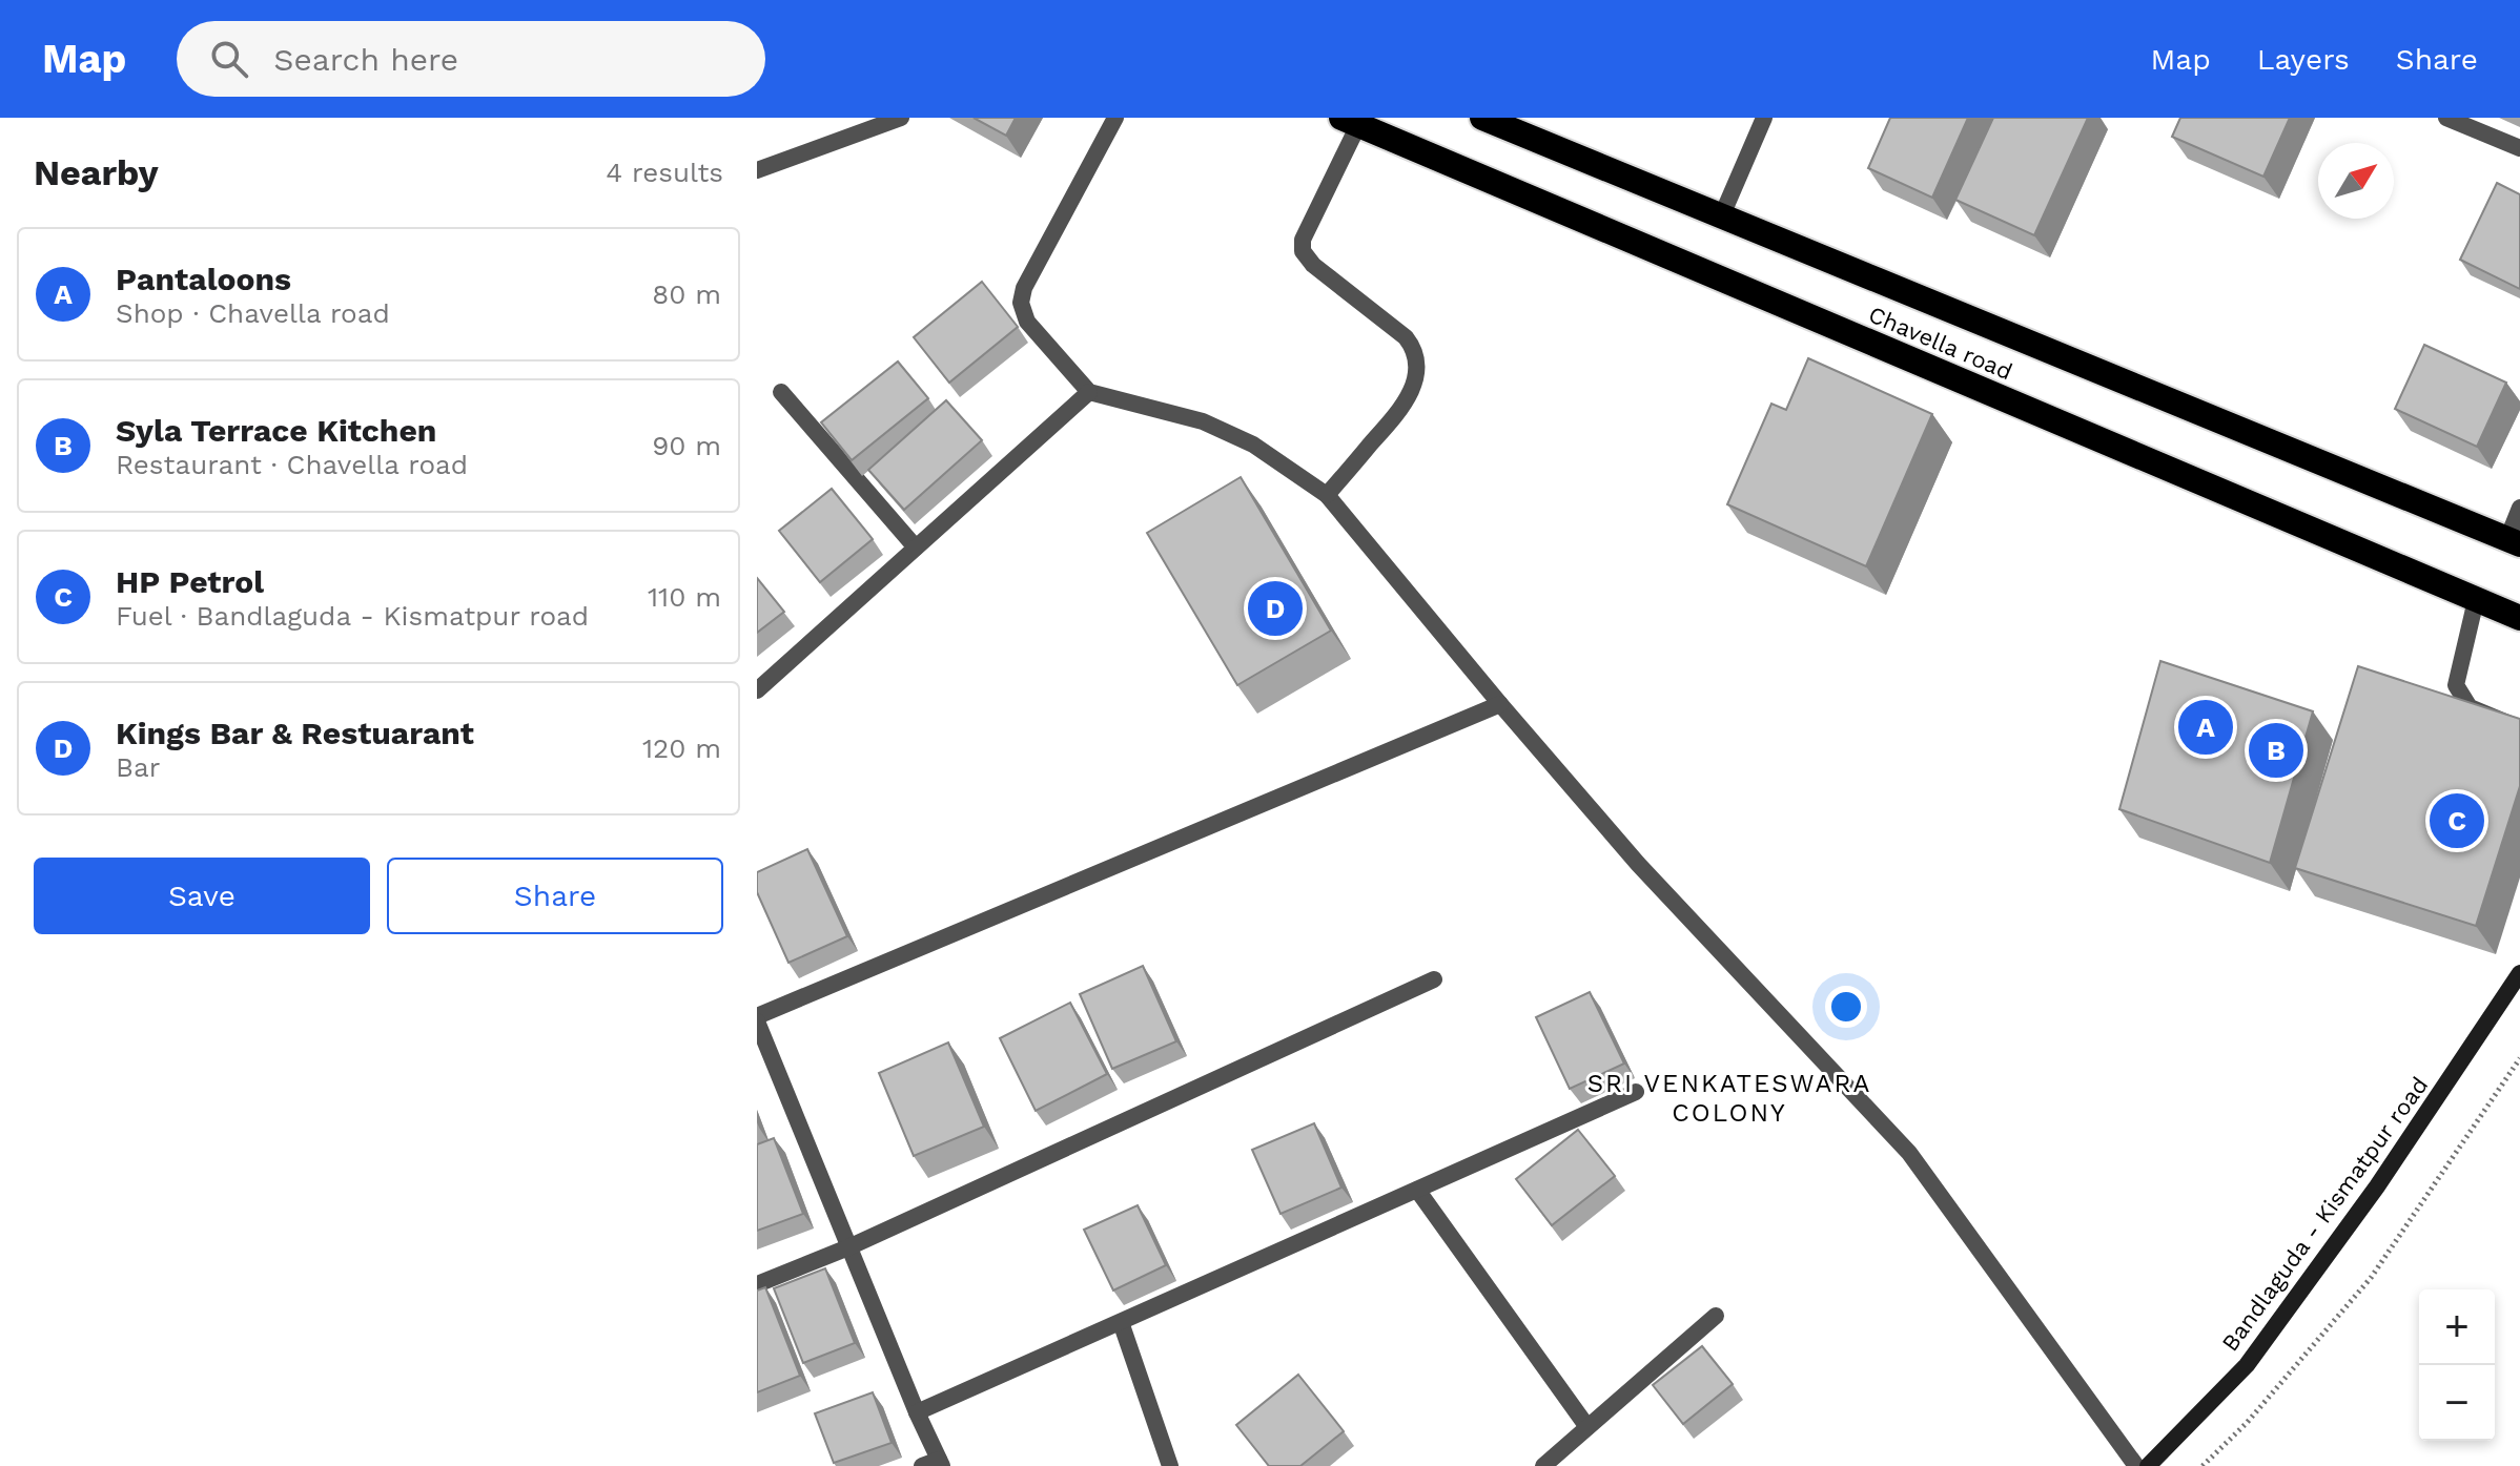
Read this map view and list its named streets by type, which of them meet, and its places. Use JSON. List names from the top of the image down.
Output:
{
  "streets": {
    "highway": ["Chavella road"],
    "street": ["Bandlaguda - Kismatpur road"]
  },
  "districts": ["SRI VENKATESWARA COLONY"],
  "north": "top right",
  "page": {
    "header": "Map",
    "search": "Search here",
    "nav": ["Map", "Layers", "Share"],
    "heading": ["Nearby", "4 results"],
    "list": [
      {
        "mark": "A",
        "name": "Pantaloons",
        "note": "Shop · Chavella road",
        "value": "80 m"
      },
      {
        "mark": "B",
        "name": "Syla Terrace Kitchen",
        "note": "Restaurant · Chavella road",
        "value": "90 m"
      },
      {
        "mark": "C",
        "name": "HP Petrol",
        "note": "Fuel · Bandlaguda - Kismatpur road",
        "value": "110 m"
      },
      {
        "mark": "D",
        "name": "Kings Bar & Restuarant",
        "note": "Bar",
        "value": "120 m"
      }
    ],
    "pins": [
      "D",
      "A",
      "B",
      "C"
    ],
    "buttons": ["Save", "Share"],
    "map_buttons": ["+", "−"]
  }
}
